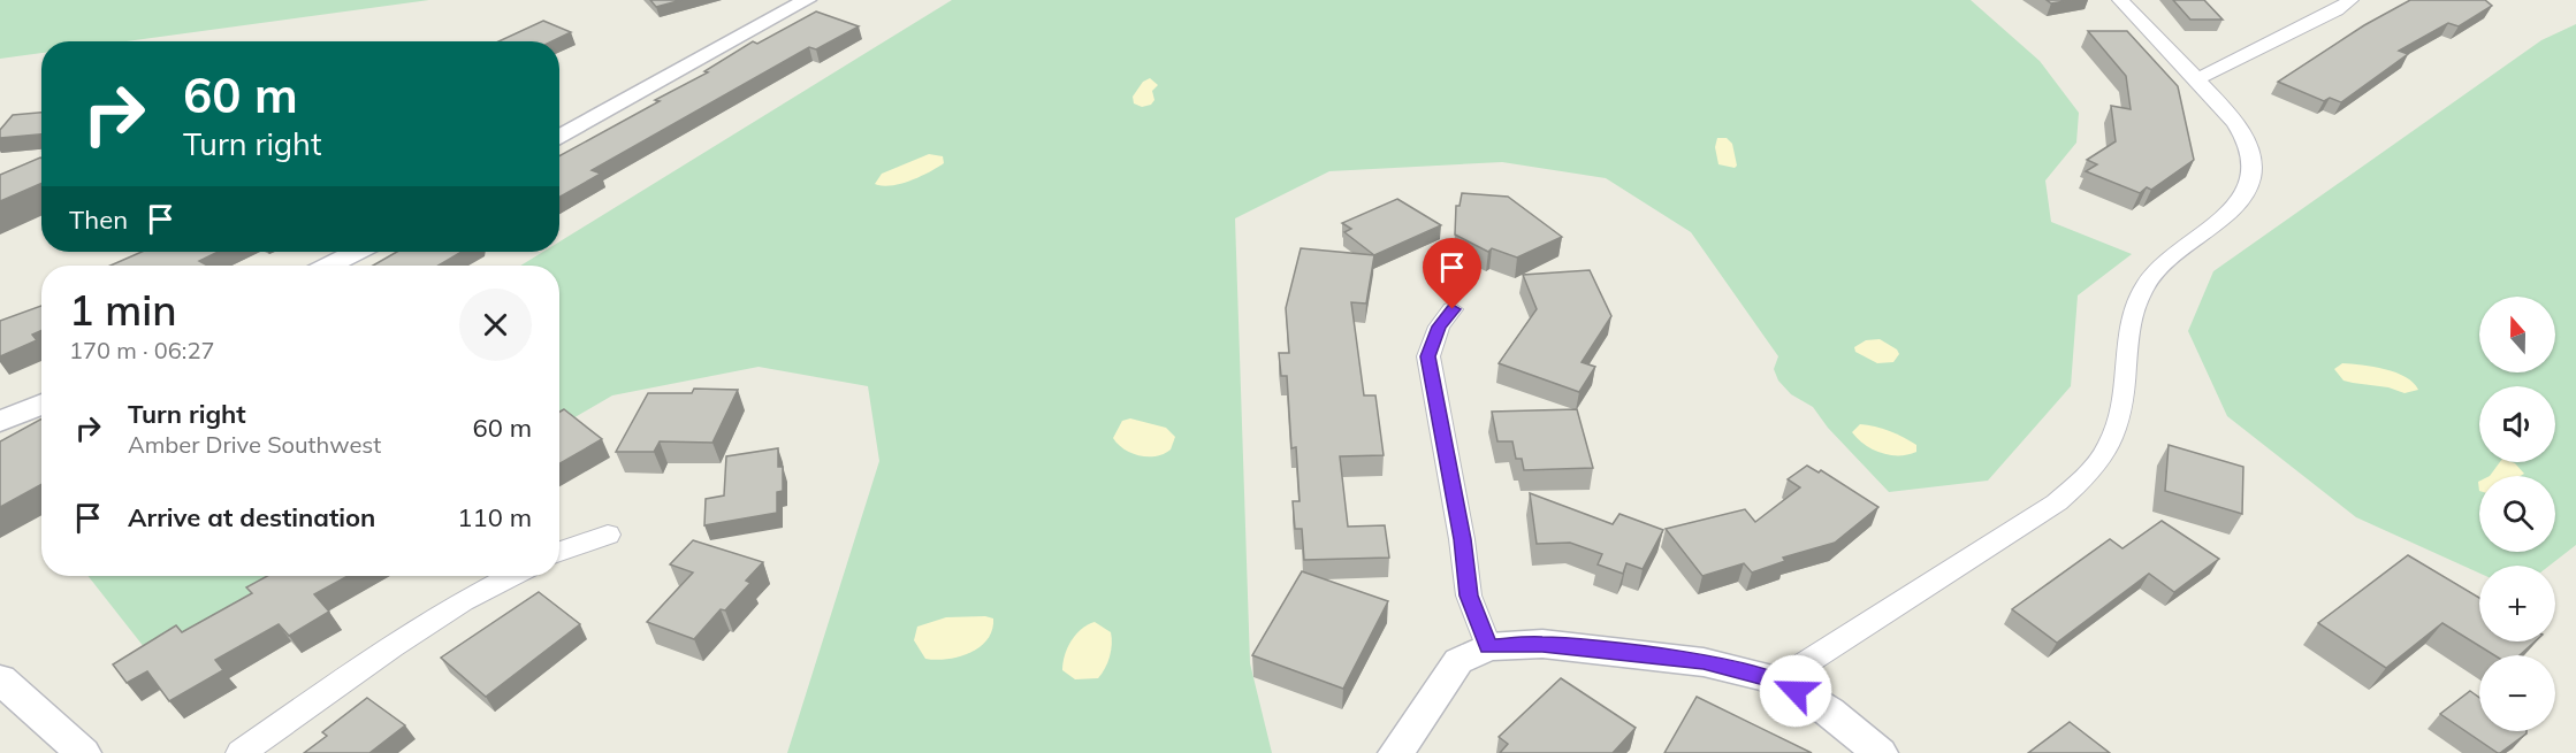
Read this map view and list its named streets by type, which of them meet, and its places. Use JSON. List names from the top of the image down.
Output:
{
  "north": "top",
  "page": {
    "turn": ["60 m", "Turn right"],
    "then": "Then",
    "heading": ["1 min", "170 m · 06:27"],
    "map_buttons": ["+", "−"],
    "list": [
      {
        "name": "Turn right",
        "note": "Amber Drive Southwest",
        "value": "60 m"
      },
      {
        "name": "Arrive at destination",
        "value": "110 m"
      }
    ]
  }
}
